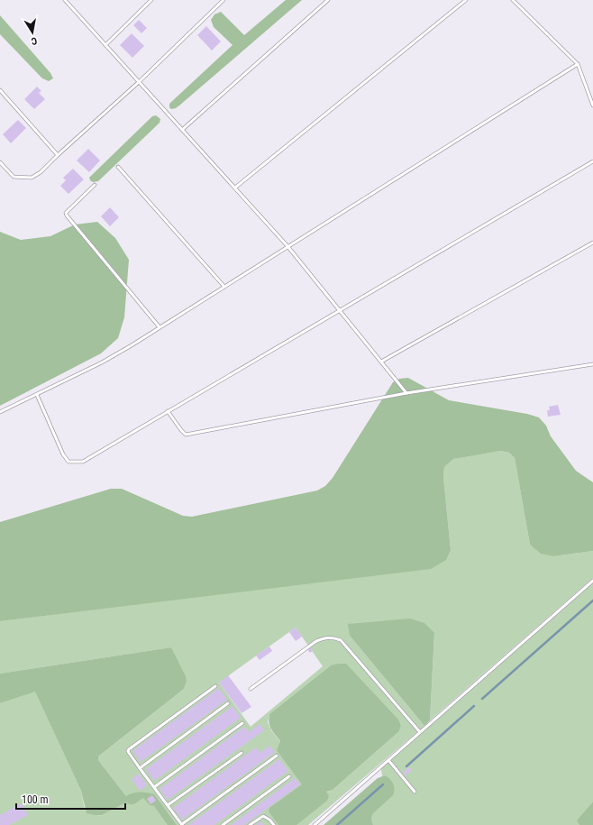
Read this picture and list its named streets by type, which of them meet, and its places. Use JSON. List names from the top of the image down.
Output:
{
  "scale_bar": "100 m",
  "north": "bottom"
}
